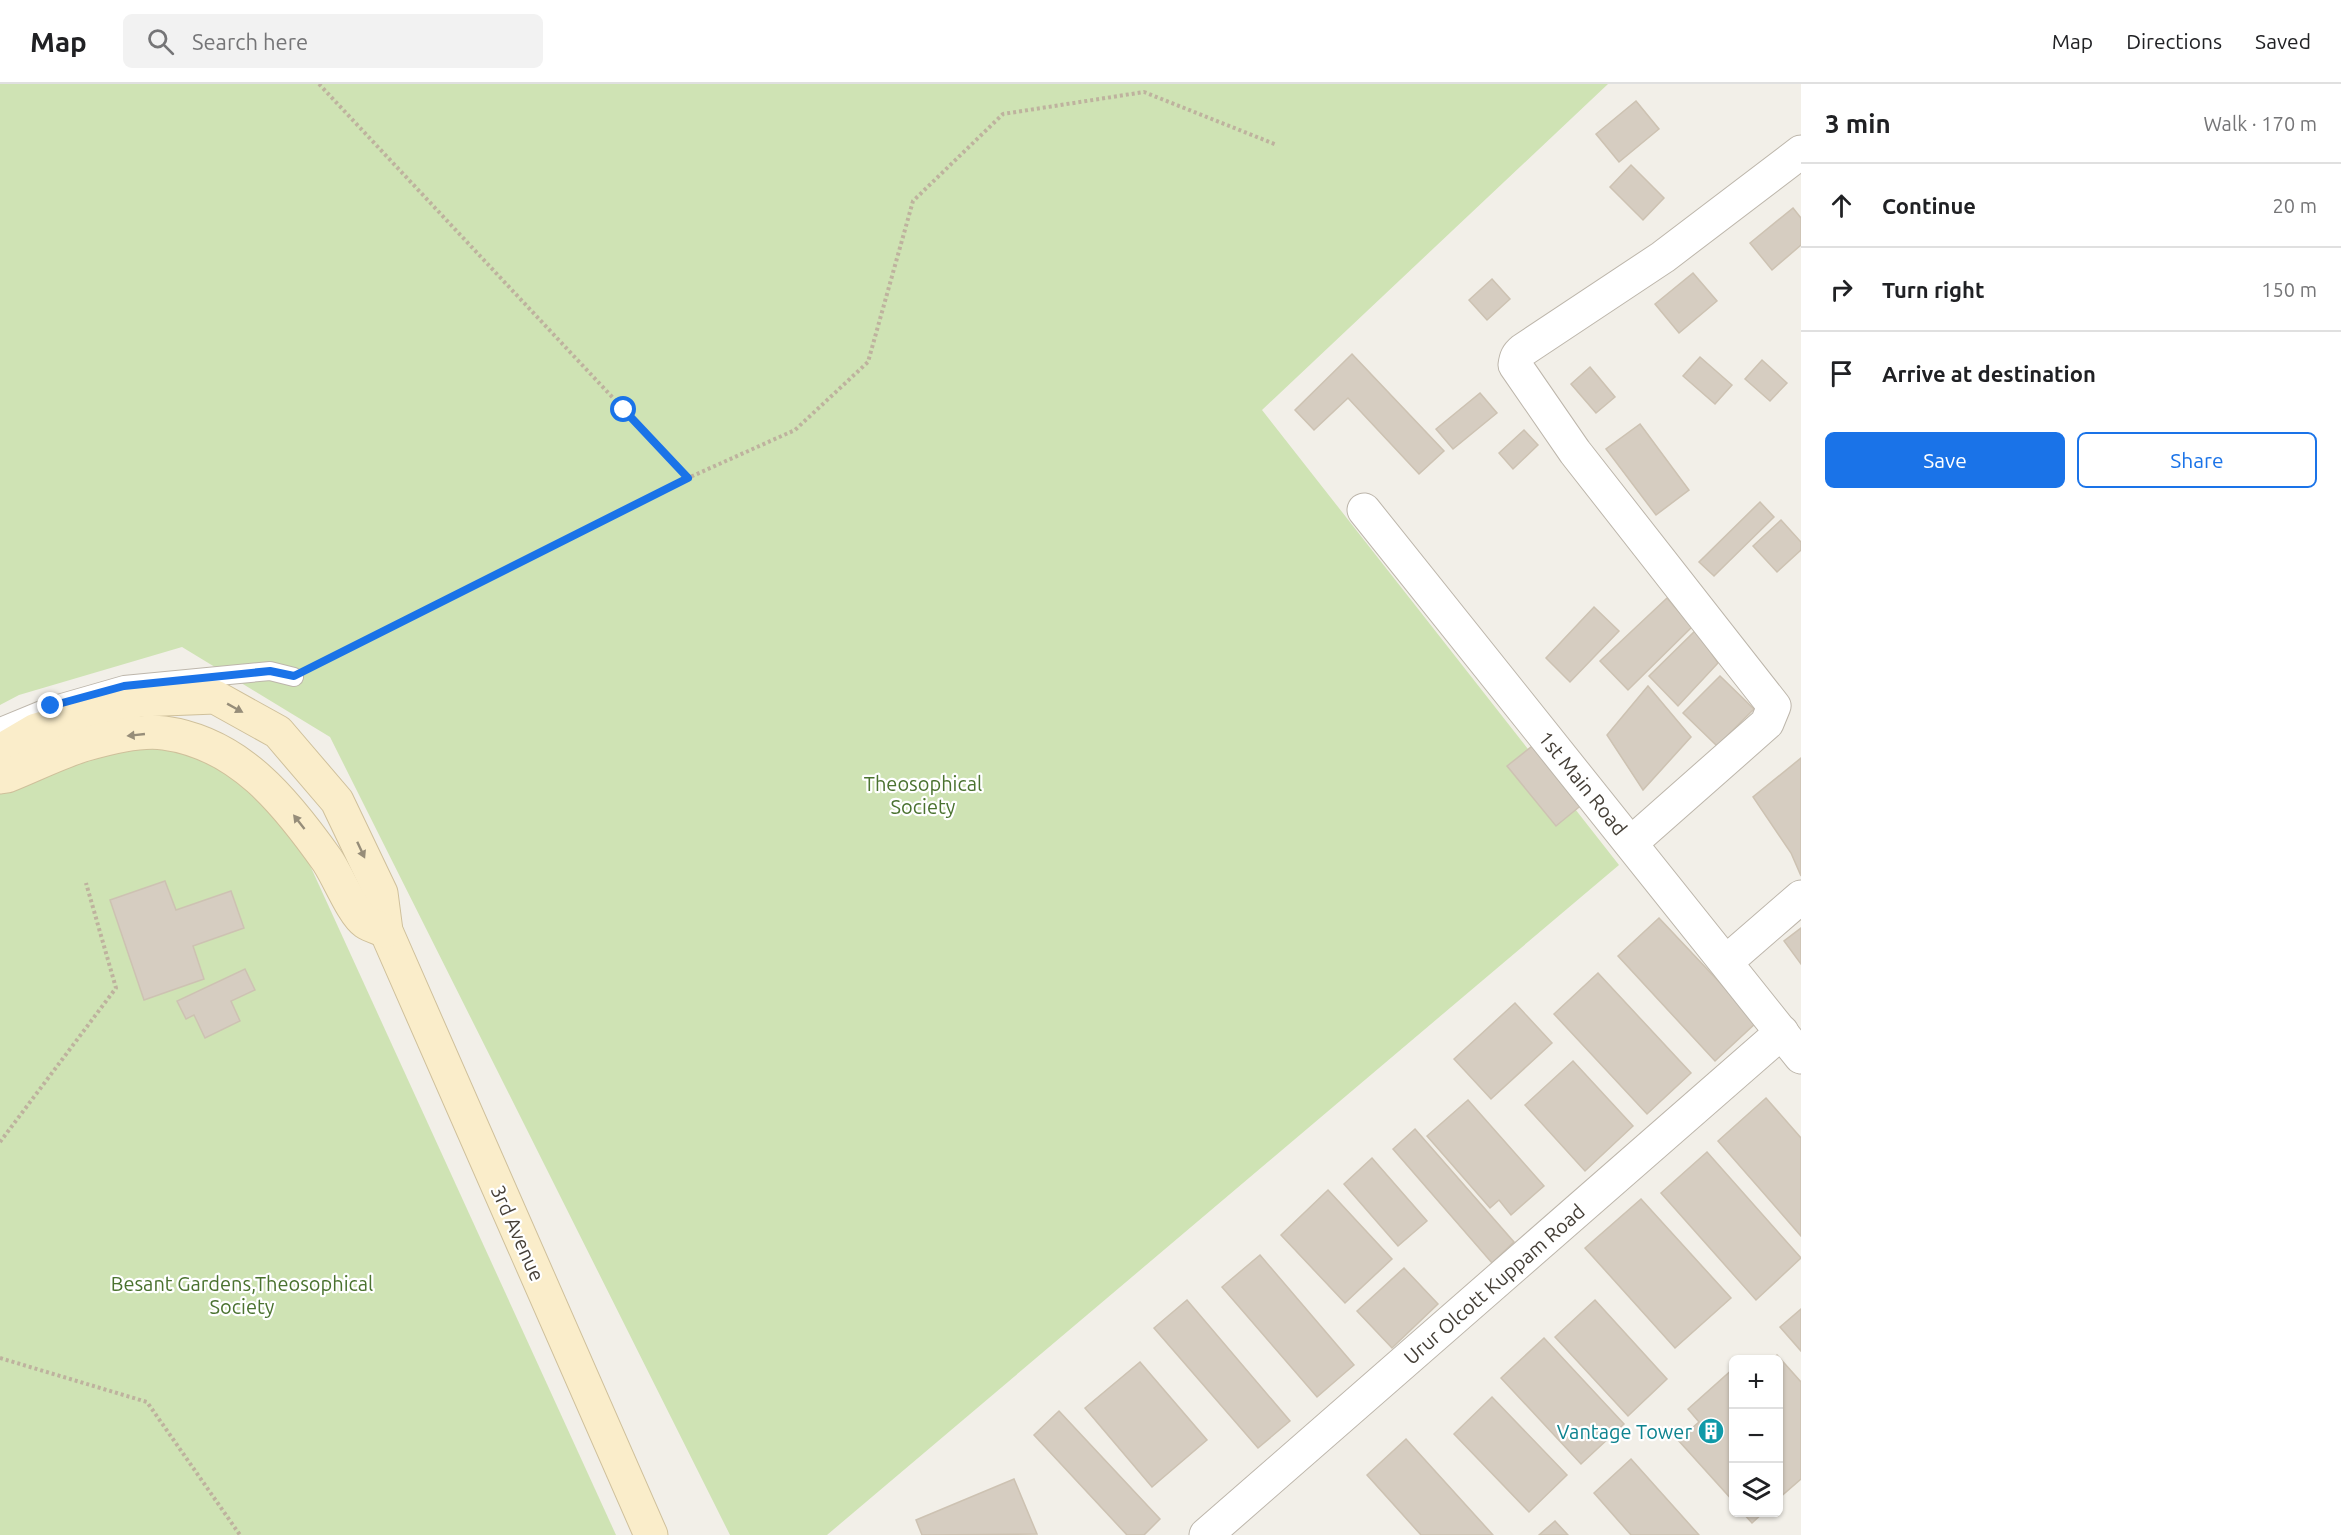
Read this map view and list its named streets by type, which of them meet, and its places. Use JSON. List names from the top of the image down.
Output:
{
  "streets": {
    "main road": ["3rd Avenue"],
    "street": ["1st Main Road", "Urur Olcott Kuppam Road"]
  },
  "crossings": [
    ["1st Main Road", "Urur Olcott Kuppam Road"]
  ],
  "one_way": ["3rd Avenue"],
  "parks": ["Theosophical Society", "Besant Gardens,Theosophical Society"],
  "places": {
    "building": ["Vantage Tower"]
  },
  "page": {
    "header": "Map",
    "search": "Search here",
    "nav": ["Map", "Directions", "Saved"],
    "heading": ["3 min", "Walk · 170 m"],
    "list": [
      ["Continue", "20 m"],
      ["Turn right", "150 m"],
      "Arrive at destination"
    ],
    "buttons": ["Save", "Share"],
    "map_buttons": ["+", "−"]
  }
}
